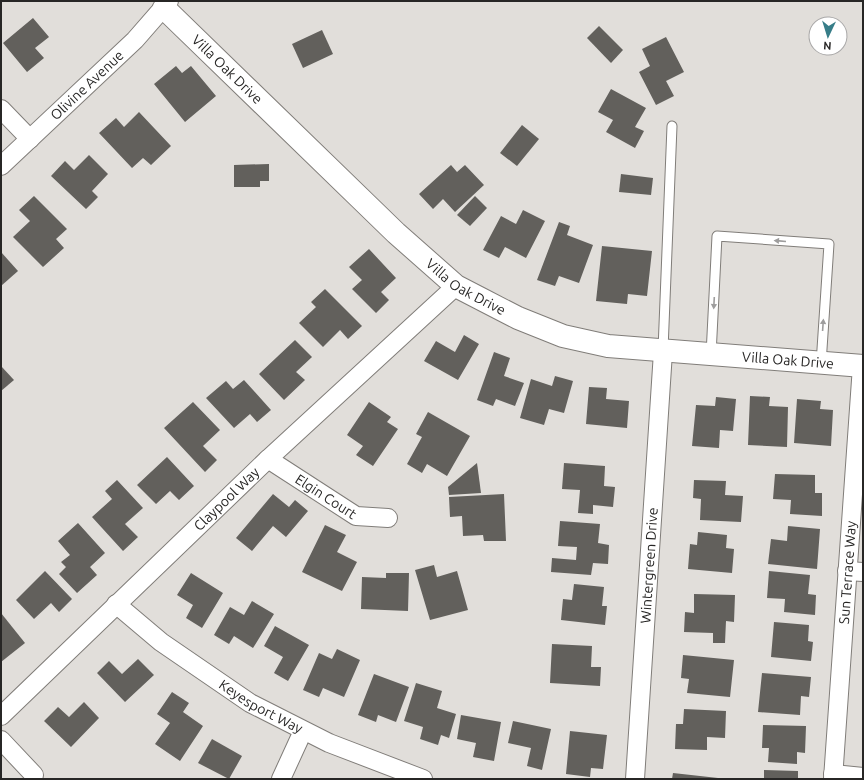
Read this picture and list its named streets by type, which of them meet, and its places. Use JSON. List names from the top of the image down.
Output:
{
  "streets": {
    "street": [
      "Villa Oak Drive",
      "Olivine Avenue",
      "Elgin Court",
      "Claypool Way",
      "Wintergreen Drive",
      "Sun Terrace Way",
      "Keyesport Way"
    ]
  },
  "crossings": [
    ["Villa Oak Drive", "Olivine Avenue"],
    ["Villa Oak Drive", "Claypool Way"],
    ["Villa Oak Drive", "Wintergreen Drive"],
    ["Villa Oak Drive", "Sun Terrace Way"],
    ["Elgin Court", "Claypool Way"],
    ["Claypool Way", "Keyesport Way"]
  ],
  "north": "bottom"
}
